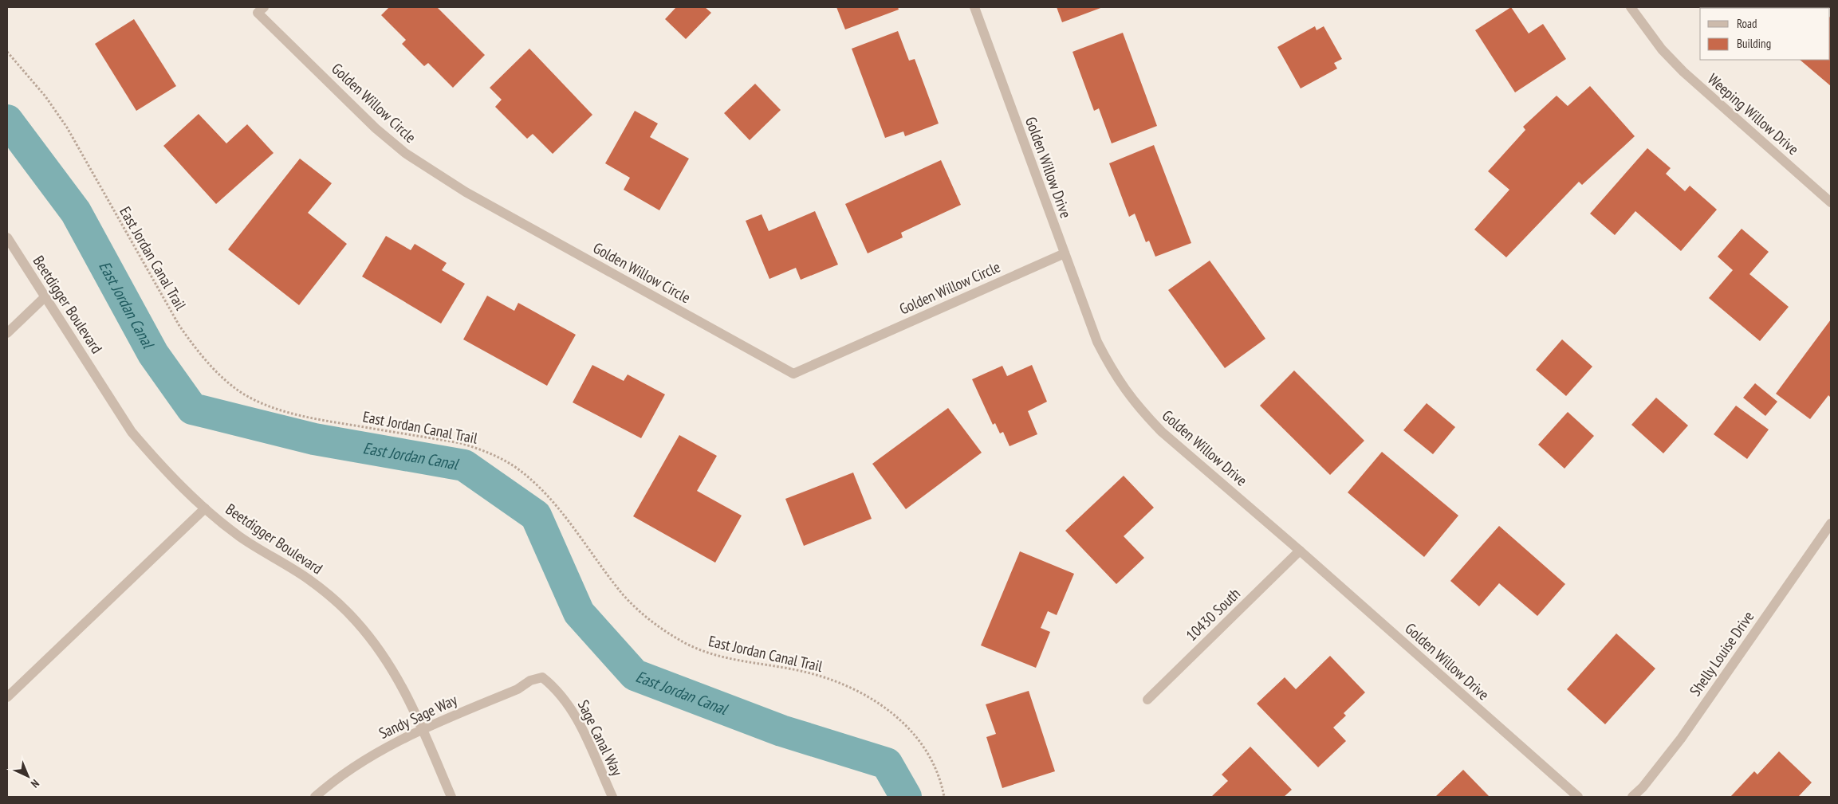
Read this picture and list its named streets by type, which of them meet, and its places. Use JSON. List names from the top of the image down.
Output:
{
  "streets": {
    "street": [
      "Golden Willow Circle",
      "Weeping Willow Drive",
      "Golden Willow Drive",
      "Beetdigger Boulevard",
      "10430 South",
      "Shelly Louise Drive",
      "Sandy Sage Way",
      "Sage Canal Way"
    ],
    "path": ["East Jordan Canal Trail"]
  },
  "crossings": [
    ["Golden Willow Circle", "Golden Willow Drive"],
    ["Golden Willow Drive", "10430 South"],
    ["Beetdigger Boulevard", "Sandy Sage Way"],
    ["Sandy Sage Way", "Sage Canal Way"]
  ],
  "water": ["East Jordan Canal"],
  "legend": ["Road", "Building"],
  "north": "bottom right"
}
